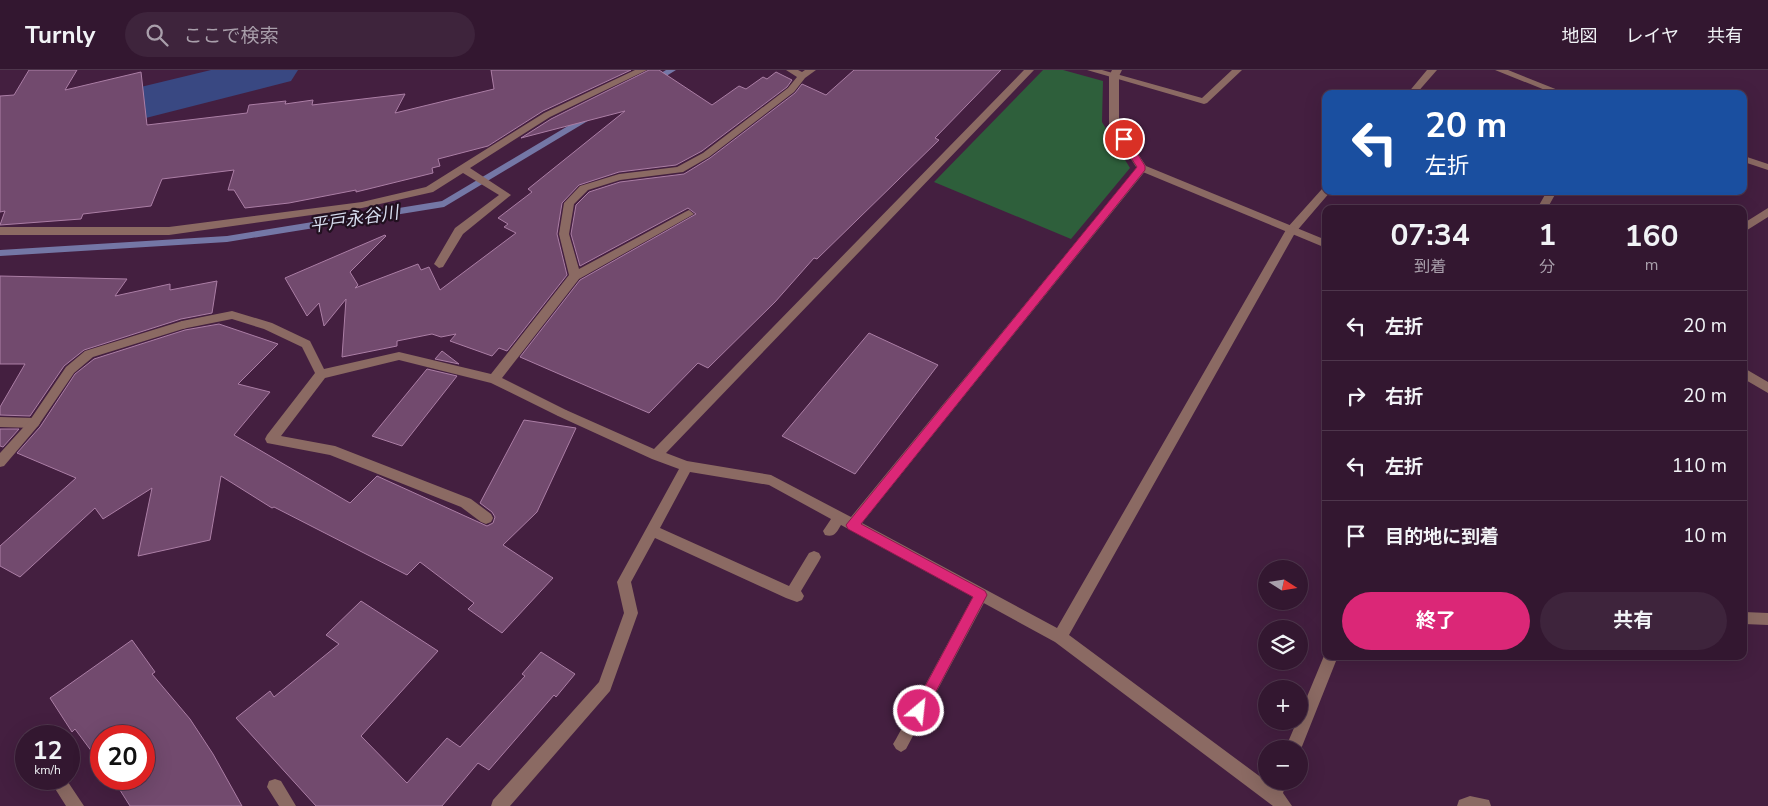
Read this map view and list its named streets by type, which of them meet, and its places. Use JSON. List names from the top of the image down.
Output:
{
  "water": ["平戸永谷川"],
  "north": "right",
  "page": {
    "header": "Turnly",
    "search": "ここで検索",
    "nav": ["地図", "レイヤ", "共有"],
    "turn": ["20 m", "左折"],
    "eta": [
      "07:34",
      "到着",
      "1",
      "分",
      "160",
      "m"
    ],
    "list": [
      {
        "name": "左折",
        "value": "20 m"
      },
      {
        "name": "右折",
        "value": "20 m"
      },
      {
        "name": "左折",
        "value": "110 m"
      },
      {
        "name": "目的地に到着",
        "value": "10 m"
      }
    ],
    "map_buttons": ["+", "−"],
    "buttons": ["終了", "共有"],
    "speed": "12 km/h",
    "limit": "20"
  }
}
